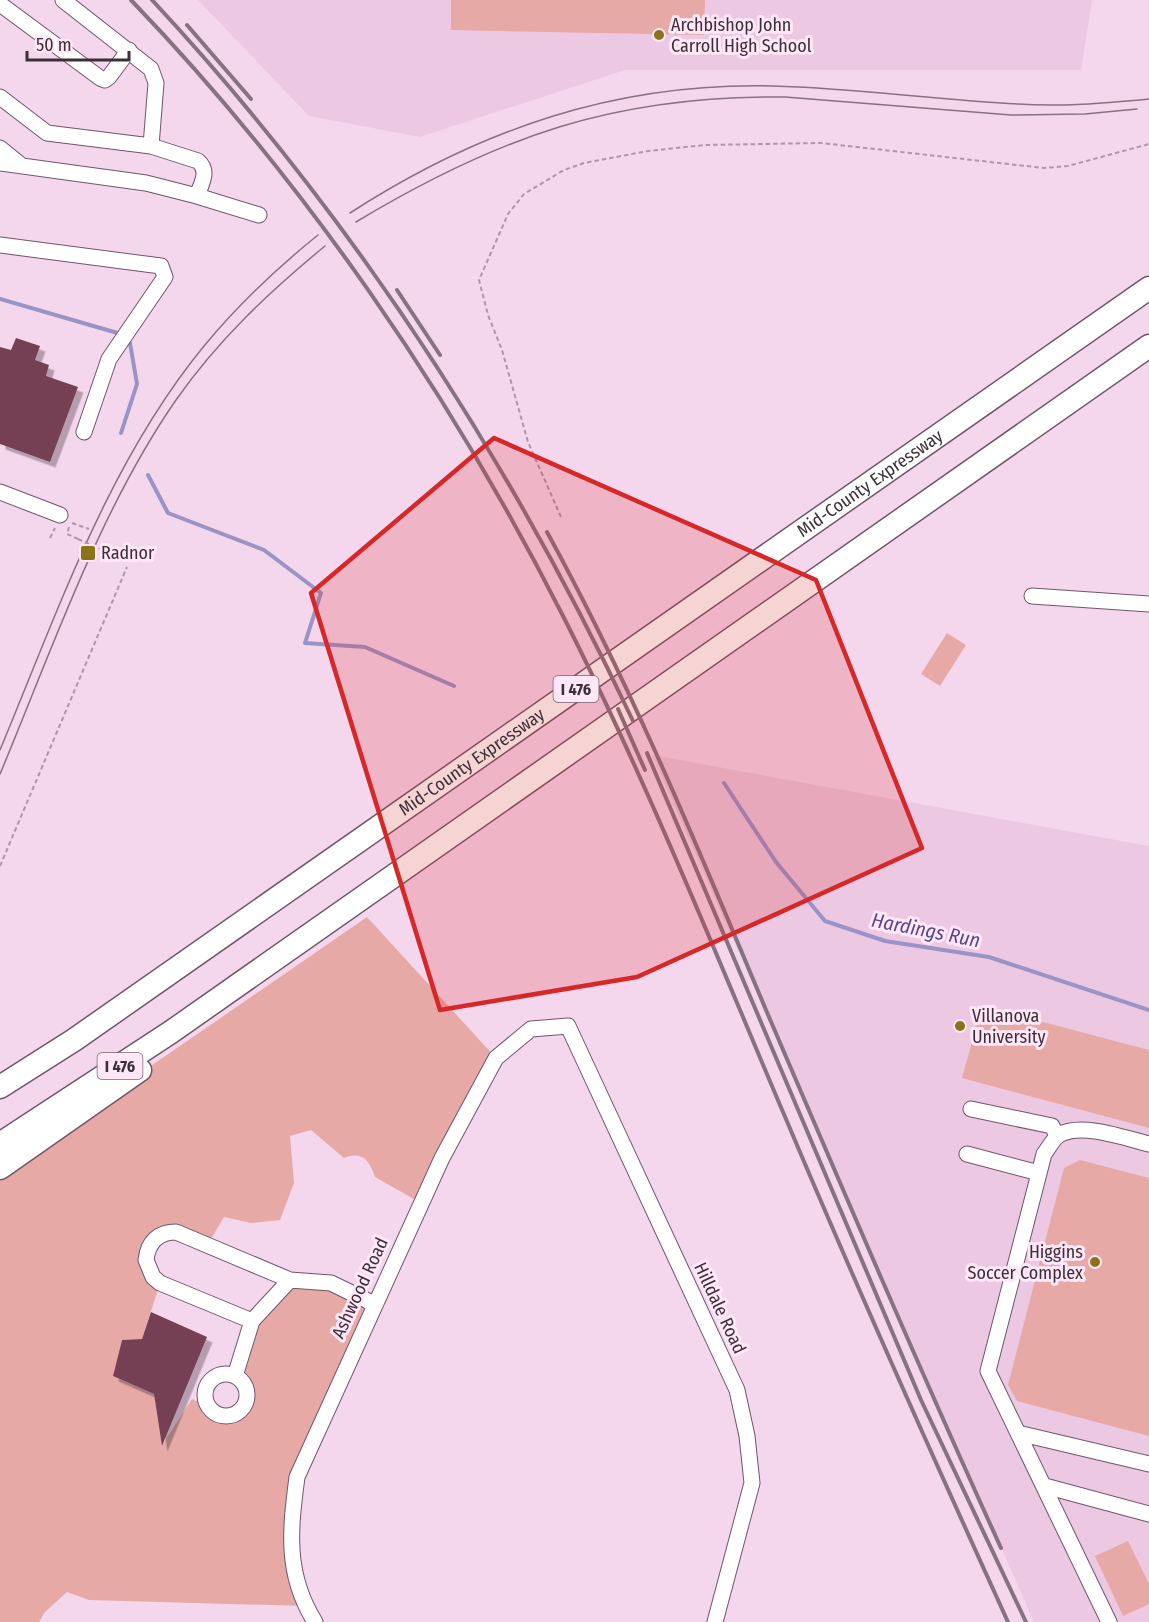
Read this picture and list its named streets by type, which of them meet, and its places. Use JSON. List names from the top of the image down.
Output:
{
  "streets": {
    "highway": ["Mid-County Expressway", "I 476"],
    "street": ["Ashwood Road", "Hilldale Road"]
  },
  "crossings": [
    ["Ashwood Road", "Hilldale Road"]
  ],
  "water": ["Hardings Run"],
  "places": {
    "other": ["Archbishop John Carroll High School", "Villanova University", "Higgins Soccer Complex"],
    "transit": ["Radnor"]
  },
  "scale_bar": "50 m"
}
